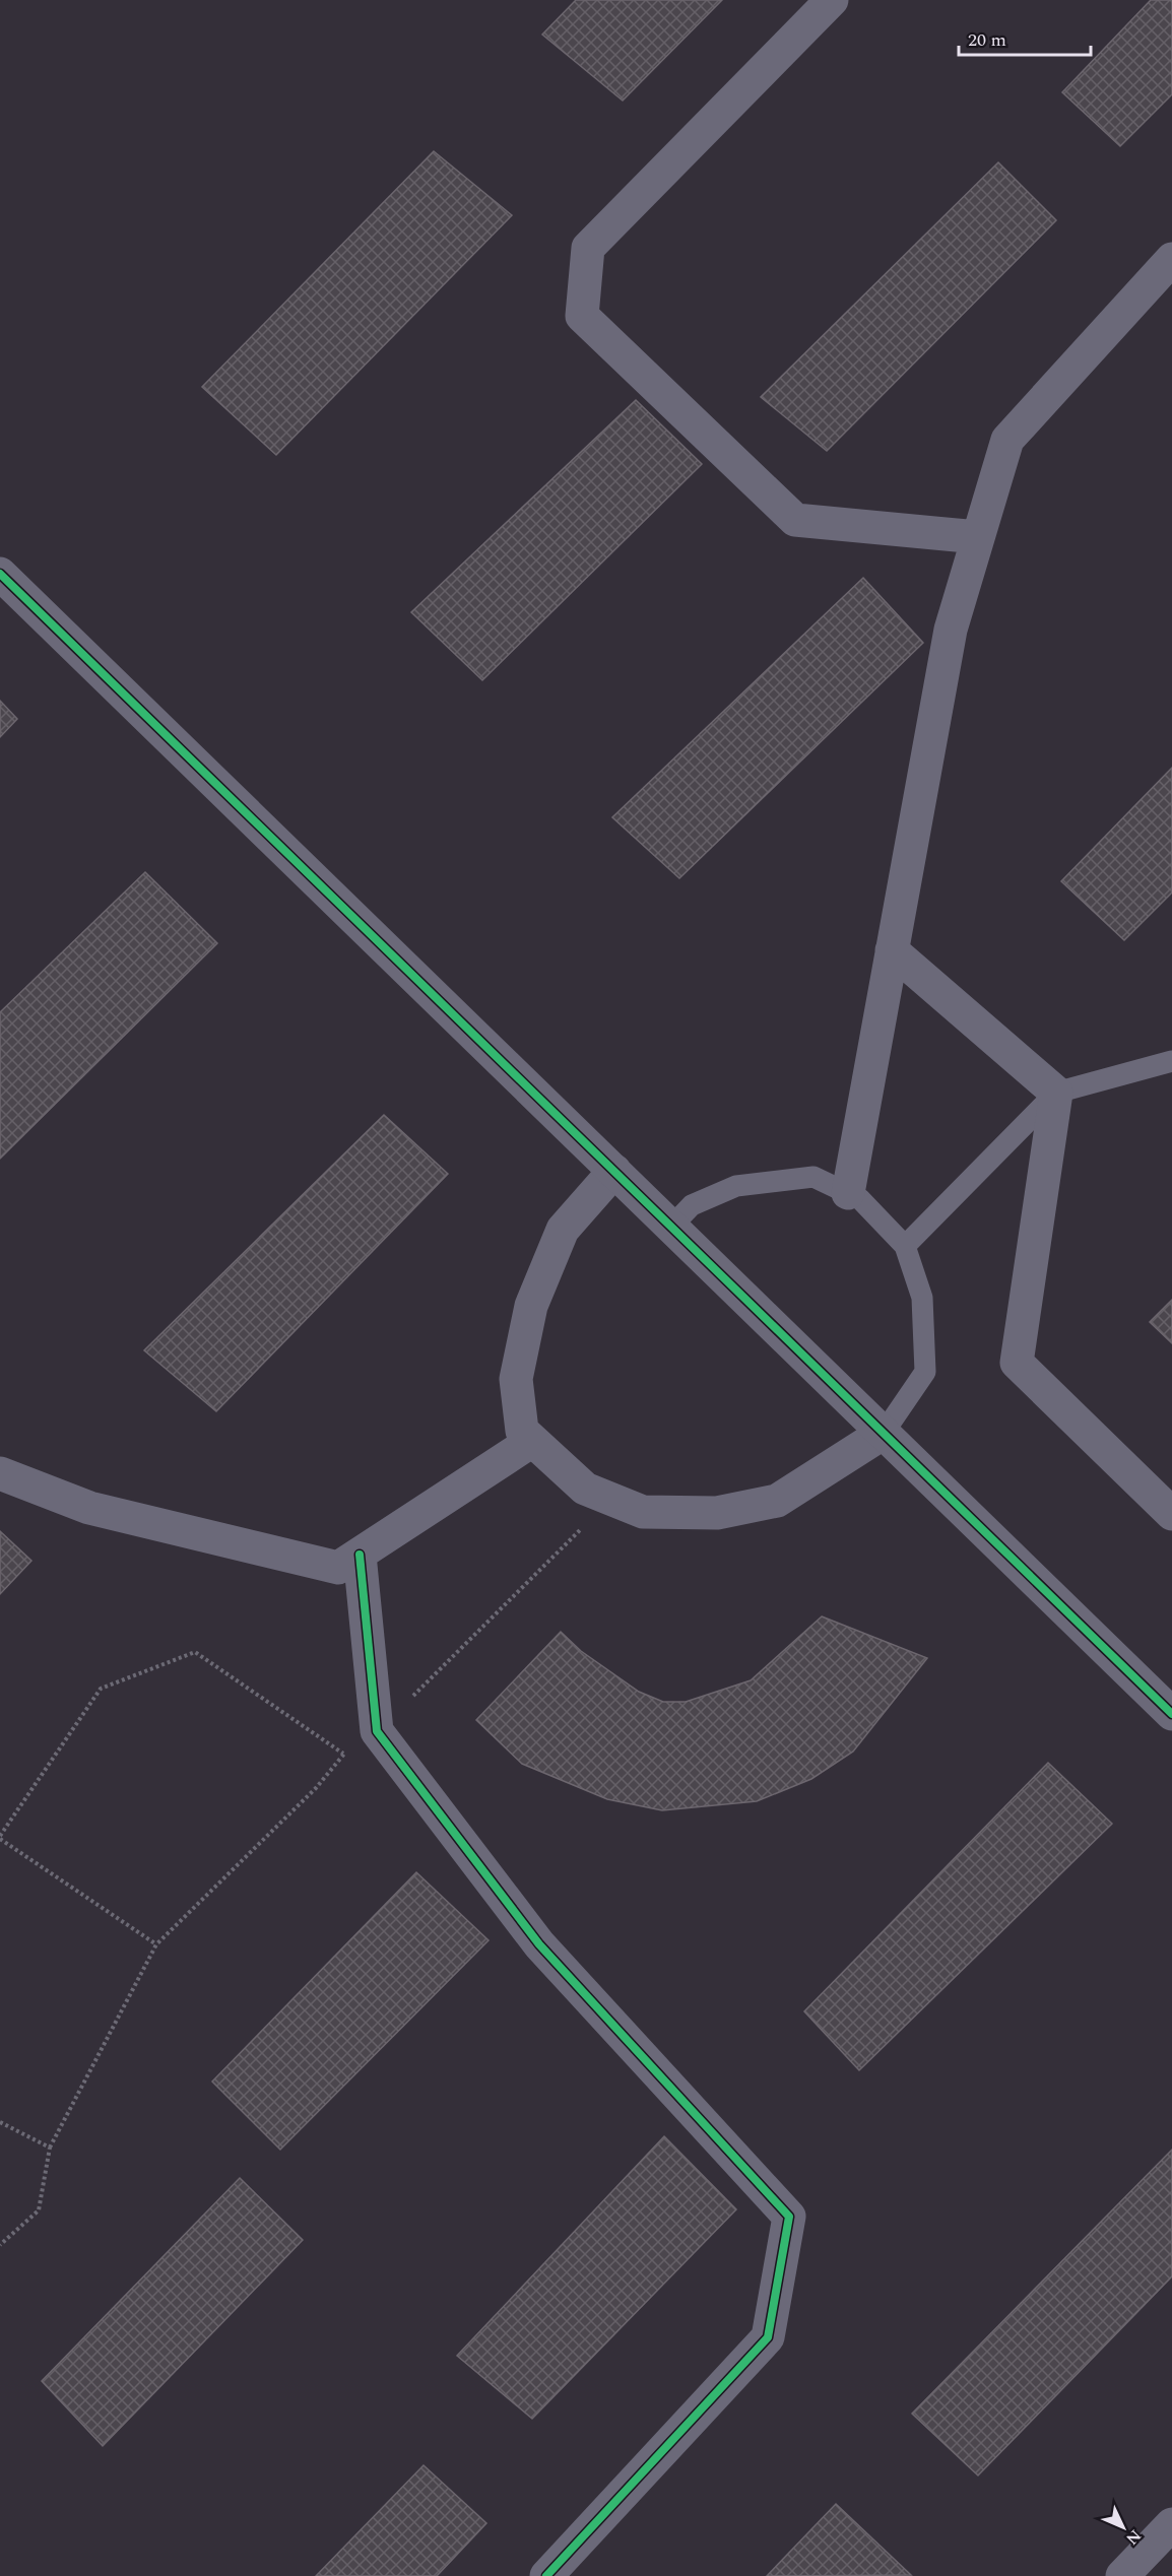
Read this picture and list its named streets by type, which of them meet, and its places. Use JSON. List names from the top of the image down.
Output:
{
  "scale_bar": "20 m",
  "north": "bottom right"
}
